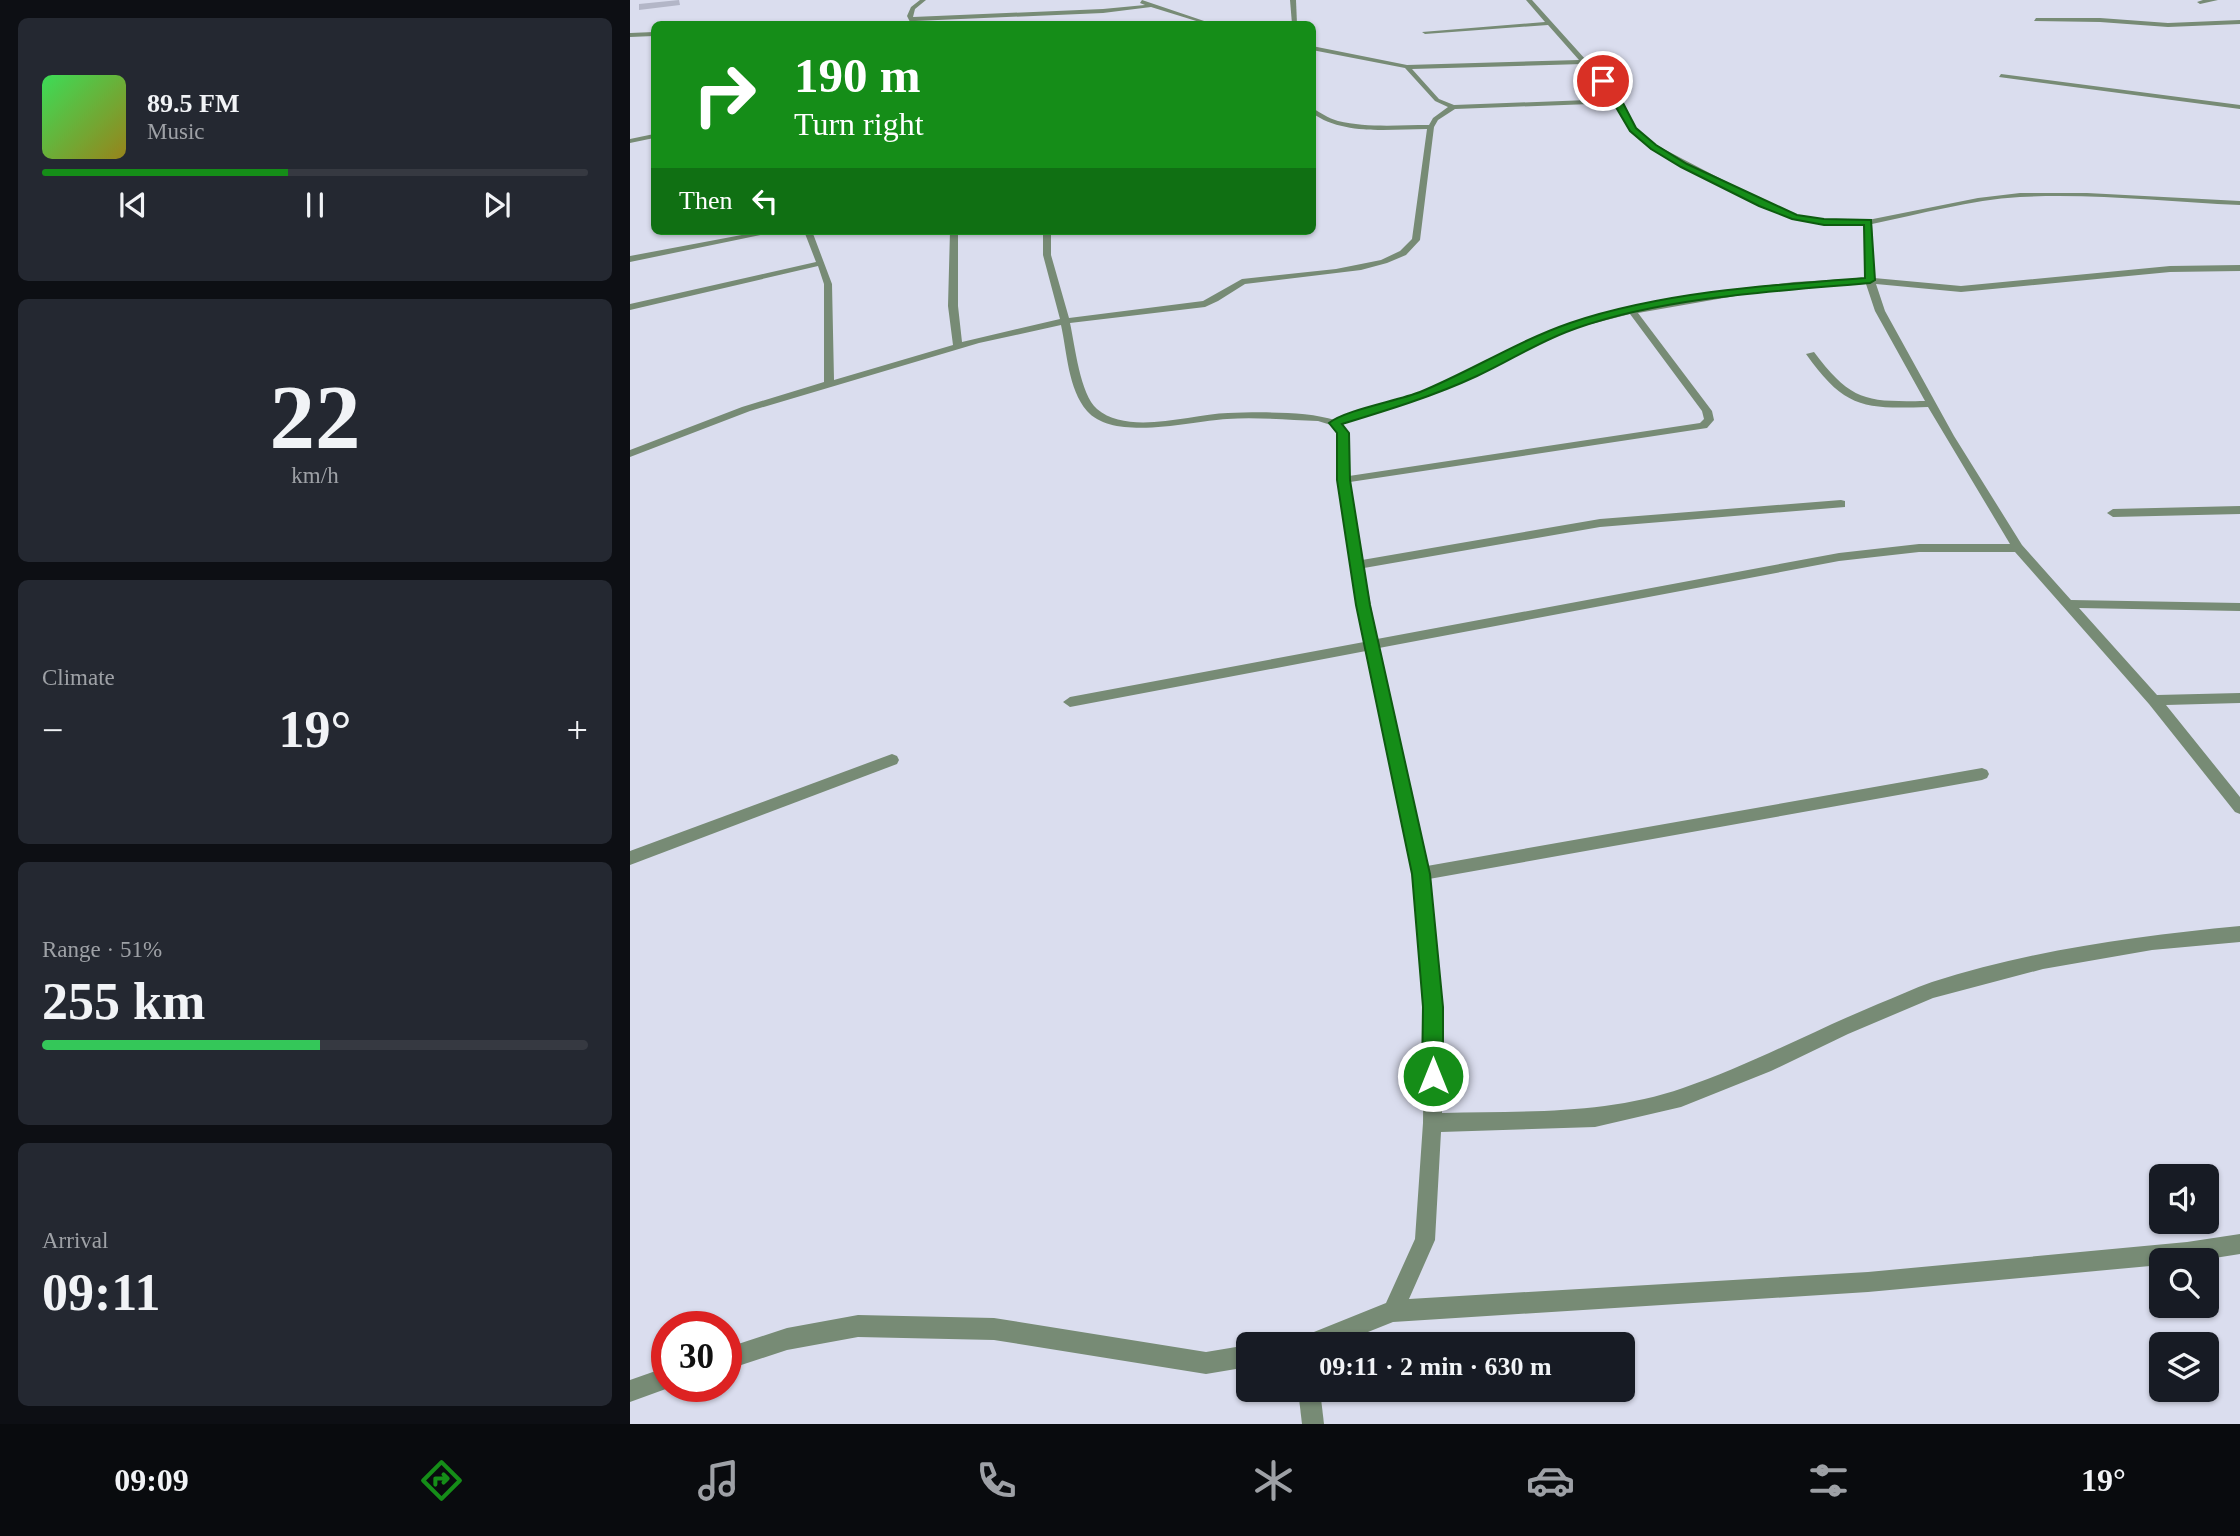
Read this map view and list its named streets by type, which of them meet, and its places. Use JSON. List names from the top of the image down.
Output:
{
  "page": {
    "turn": ["190 m", "Turn right"],
    "song": ["89.5 FM", "Music"],
    "then": "Then",
    "tile": [
      ["22", "km/h"],
      "Climate",
      ["Range · 51%", "255 km"],
      ["Arrival", "09:11"]
    ],
    "heat": ["−", "19°", "+"],
    "limit": "30",
    "trip": "09:11 · 2 min · 630 m",
    "tabs": ["09:09", "19°"]
  }
}
